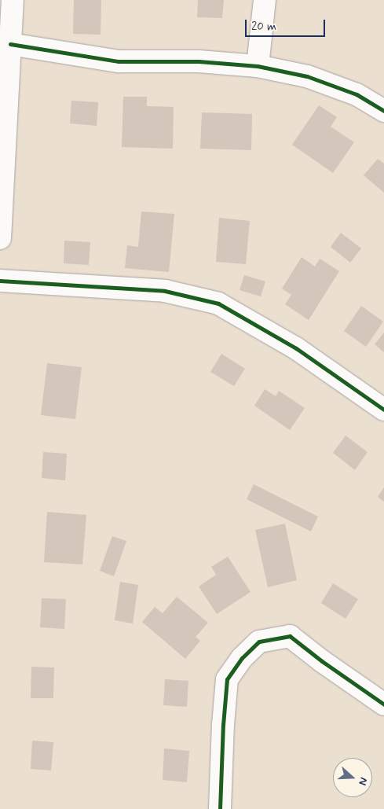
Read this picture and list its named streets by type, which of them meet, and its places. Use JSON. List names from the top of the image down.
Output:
{
  "scale_bar": "20 m",
  "north": "right"
}
